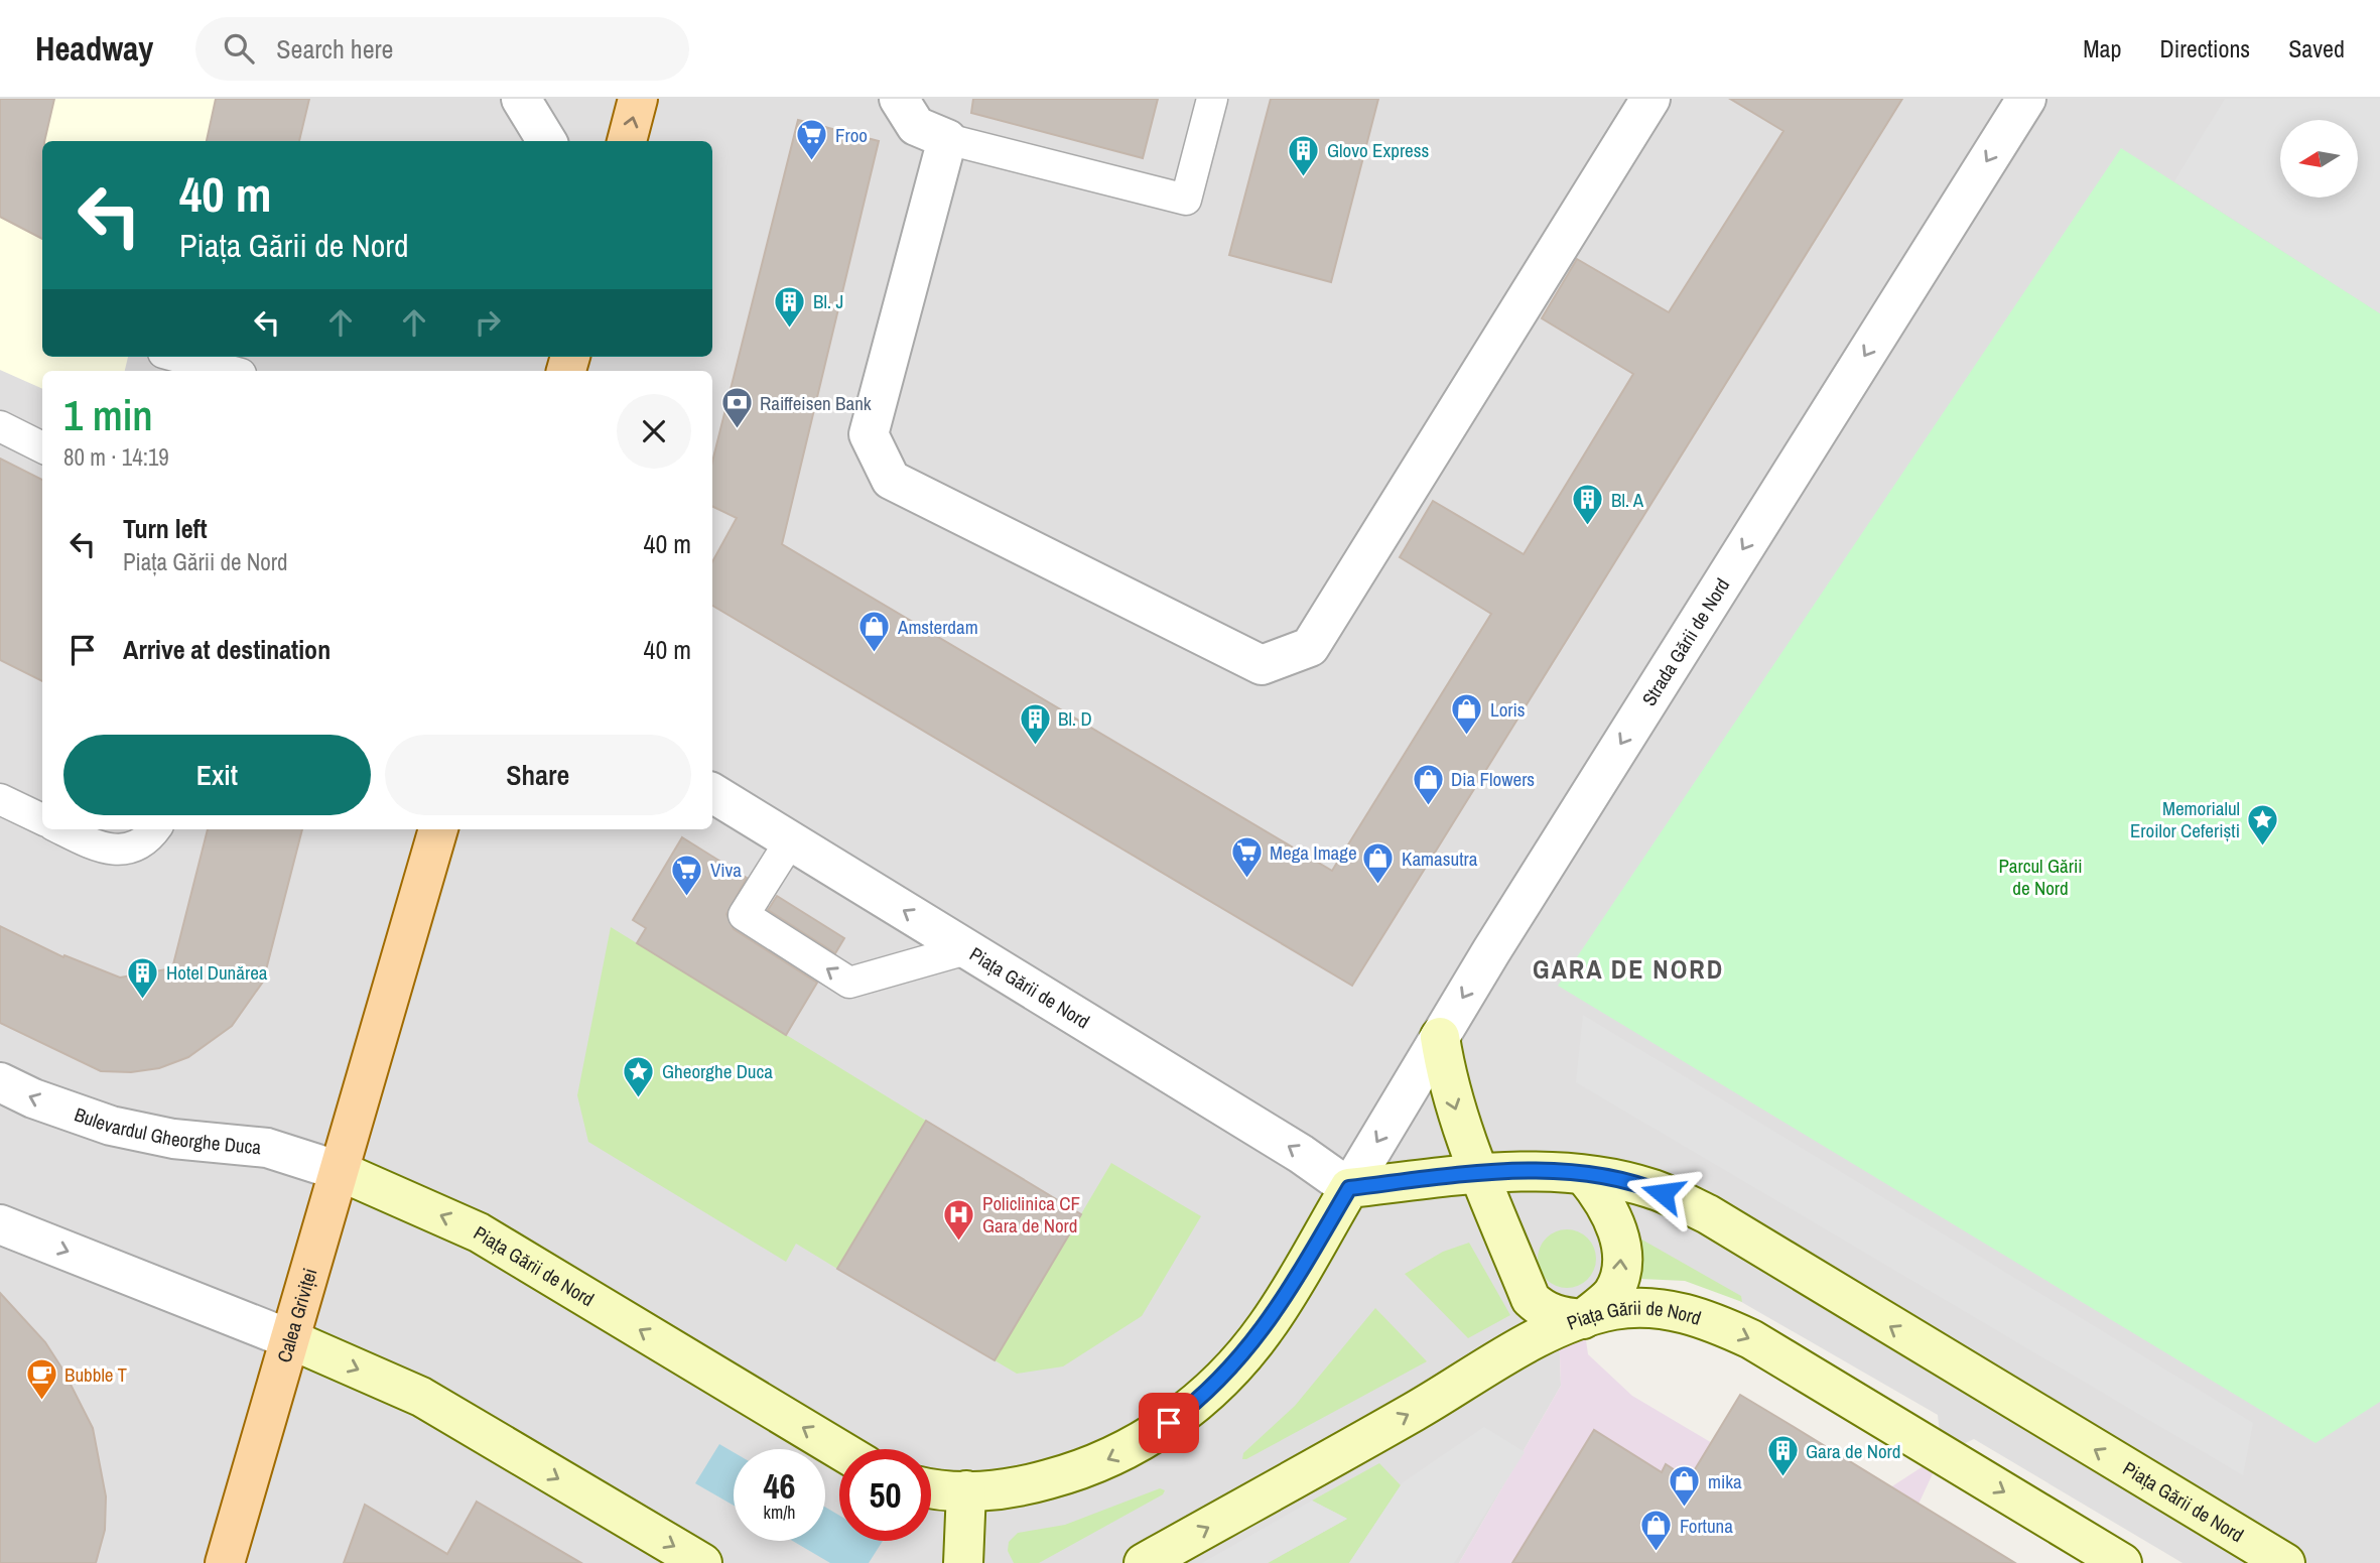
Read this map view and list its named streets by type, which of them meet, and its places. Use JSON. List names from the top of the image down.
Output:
{
  "streets": {
    "main road": ["Piața Gării de Nord", "Calea Griviței"],
    "street": ["Strada Gării de Nord", "Bulevardul Gheorghe Duca"]
  },
  "crossings": [
    ["Strada Gării de Nord", "Piața Gării de Nord"],
    ["Piața Gării de Nord", "Bulevardul Gheorghe Duca"],
    ["Piața Gării de Nord", "Calea Griviței"],
    ["Bulevardul Gheorghe Duca", "Calea Griviței"]
  ],
  "one_way": ["Strada Gării de Nord"],
  "districts": ["GARA DE NORD"],
  "parks": ["Parcul Gării de Nord"],
  "places": {
    "supermarket": ["Froo", "Mega Image", "Viva"],
    "building": [
      "Glovo Express",
      "Bl. J",
      "Bl. A",
      "Bl. D",
      "Hotel Dunărea",
      "Gara de Nord"
    ],
    "bank": ["Raiffeisen Bank"],
    "shop": [
      "Amsterdam",
      "Loris",
      "Dia Flowers",
      "Kamasutra",
      "mika",
      "Fortuna"
    ],
    "place": ["Memorialul Eroilor Ceferiști", "Gheorghe Duca"],
    "hospital": ["Policlinica CF Gara de Nord"],
    "cafe": ["Bubble T"]
  },
  "north": "left",
  "page": {
    "header": "Headway",
    "search": "Search here",
    "nav": ["Map", "Directions", "Saved"],
    "turn": ["40 m", "Piața Gării de Nord"],
    "heading": ["1 min", "80 m · 14:19"],
    "list": [
      {
        "name": "Turn left",
        "note": "Piața Gării de Nord",
        "value": "40 m"
      },
      {
        "name": "Arrive at destination",
        "value": "40 m"
      }
    ],
    "buttons": ["Exit", "Share"],
    "speed": "46 km/h",
    "limit": "50"
  }
}
